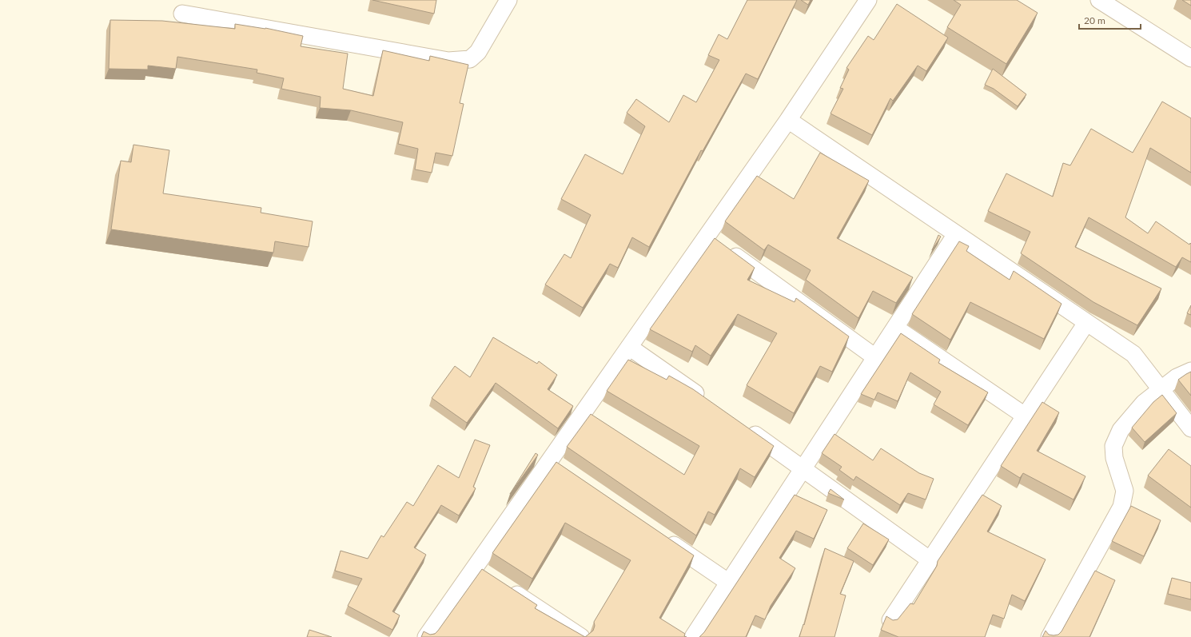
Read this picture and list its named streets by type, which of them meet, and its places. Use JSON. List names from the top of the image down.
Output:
{
  "scale_bar": "20 m"
}
